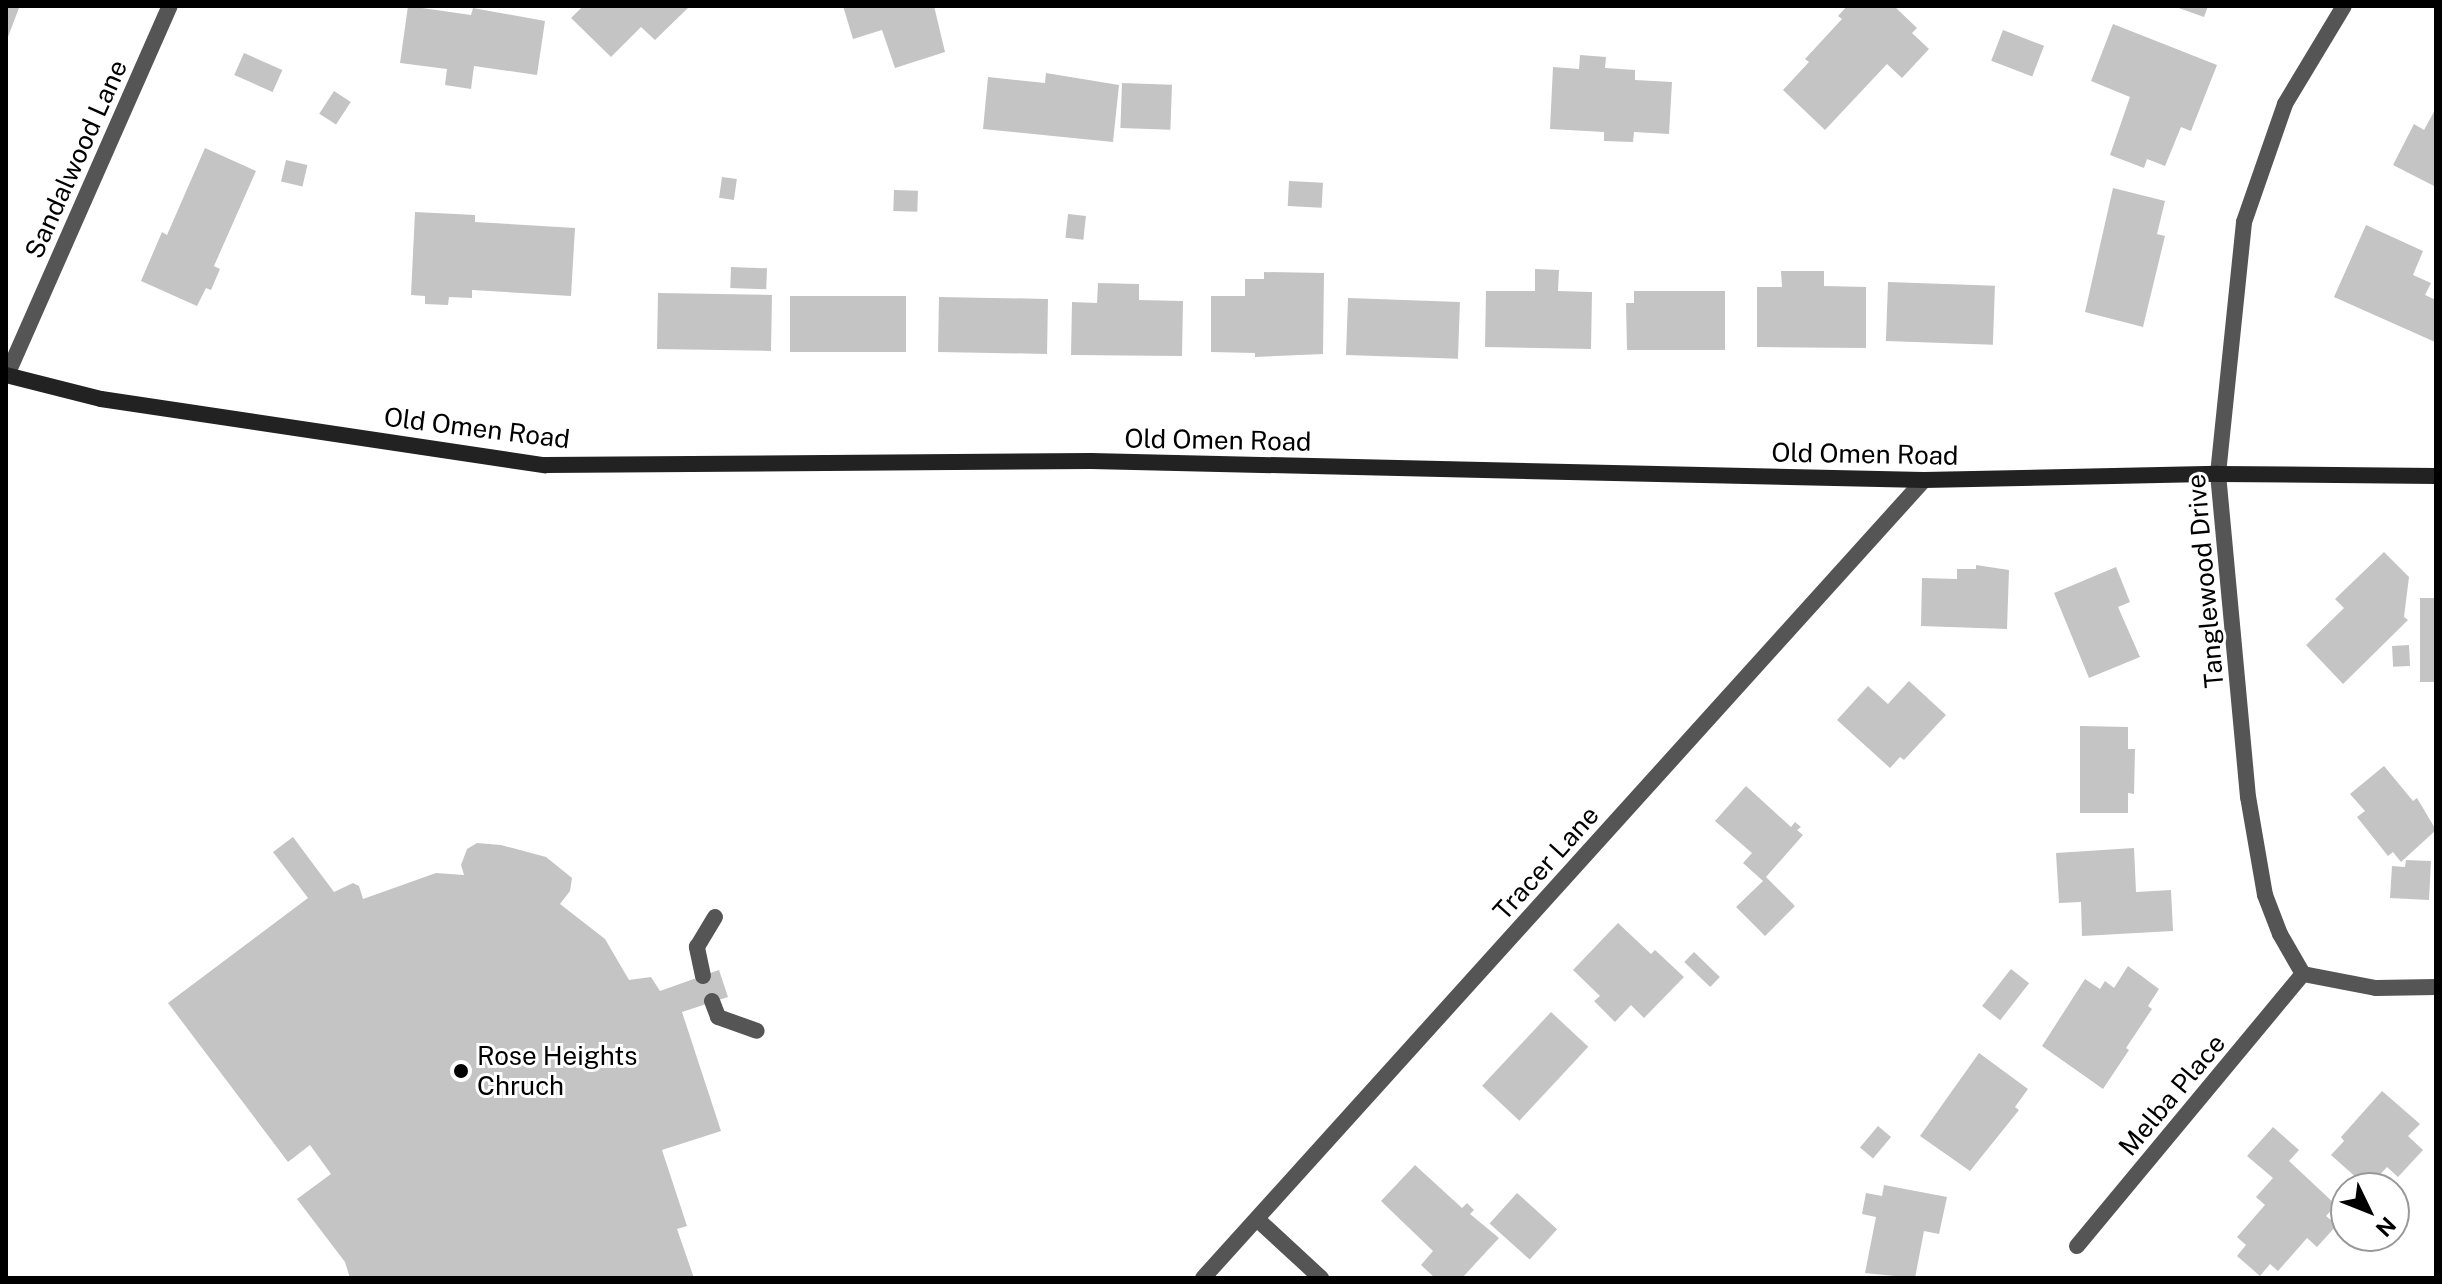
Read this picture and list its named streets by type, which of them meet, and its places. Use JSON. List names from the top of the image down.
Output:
{
  "streets": {
    "street": [
      "Sandalwood Lane",
      "Old Omen Road",
      "Tanglewood Drive",
      "Tracer Lane",
      "Melba Place"
    ]
  },
  "crossings": [
    ["Sandalwood Lane", "Old Omen Road"],
    ["Old Omen Road", "Tanglewood Drive"],
    ["Old Omen Road", "Tracer Lane"],
    ["Tanglewood Drive", "Melba Place"]
  ],
  "places": ["Rose Heights Chruch"],
  "north": "bottom right"
}
